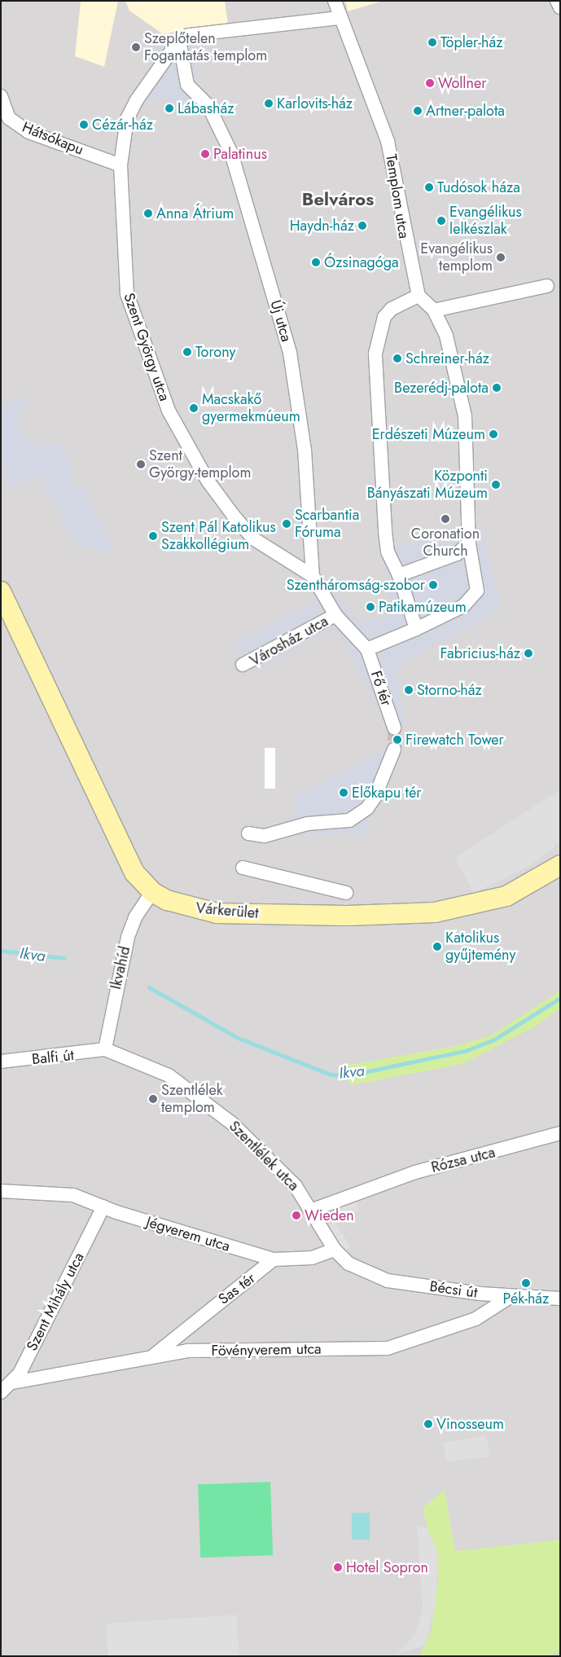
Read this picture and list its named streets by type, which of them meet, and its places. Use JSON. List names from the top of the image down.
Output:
{
  "streets": {
    "street": [
      "Hátsókapu",
      "Templom utca",
      "Új utca",
      "Szent György utca",
      "Városház utca",
      "Fő tér",
      "Várkerület",
      "Ikvahíd",
      "Balfi út",
      "Szentlélek utca",
      "Rózsa utca",
      "Jégverem utca",
      "Sas tér",
      "Bécsi út",
      "Szent Mihály utca",
      "Fövényverem utca"
    ]
  },
  "crossings": [
    ["Hátsókapu", "Szent György utca"],
    ["Új utca", "Szent György utca"],
    ["Új utca", "Városház utca"],
    ["Új utca", "Fő tér"],
    ["Városház utca", "Fő tér"],
    ["Várkerület", "Ikvahíd"],
    ["Ikvahíd", "Balfi út"],
    ["Ikvahíd", "Szentlélek utca"],
    ["Balfi út", "Szentlélek utca"],
    ["Szentlélek utca", "Rózsa utca"],
    ["Jégverem utca", "Sas tér"],
    ["Jégverem utca", "Szent Mihály utca"],
    ["Sas tér", "Fövényverem utca"],
    ["Bécsi út", "Fövényverem utca"],
    ["Szent Mihály utca", "Fövényverem utca"]
  ],
  "districts": ["Belváros"],
  "water": ["Ikva"],
  "places": [
    "Töpler-ház",
    "Szeplőtelen Fogantatás templom",
    "Wollner",
    "Karlovits-ház",
    "Lábasház",
    "Artner-palota",
    "Cézár-ház",
    "Palatinus",
    "Tudósok háza",
    "Anna Átrium",
    "Evangélikus lelkészlak",
    "Haydn-ház",
    "Evangélikus templom",
    "Ózsinagóga",
    "Torony",
    "Schreiner-ház",
    "Bezerédj-palota",
    "Macskakő gyermekmúeum",
    "Erdészeti Múzeum",
    "Szent György-templom",
    "Központi Bányászati Múzeum",
    "Coronation Church",
    "Scarbantia Fóruma",
    "Szent Pál Katolikus Szakkollégium",
    "Szentháromság-szobor",
    "Patikamúzeum",
    "Fabricius-ház",
    "Storno-ház",
    "Firewatch Tower",
    "Előkapu tér",
    "Katolikus gyűjtemény",
    "Szentlélek templom",
    "Wieden",
    "Pék-ház",
    "Vinosseum",
    "Hotel Sopron"
  ]
}
